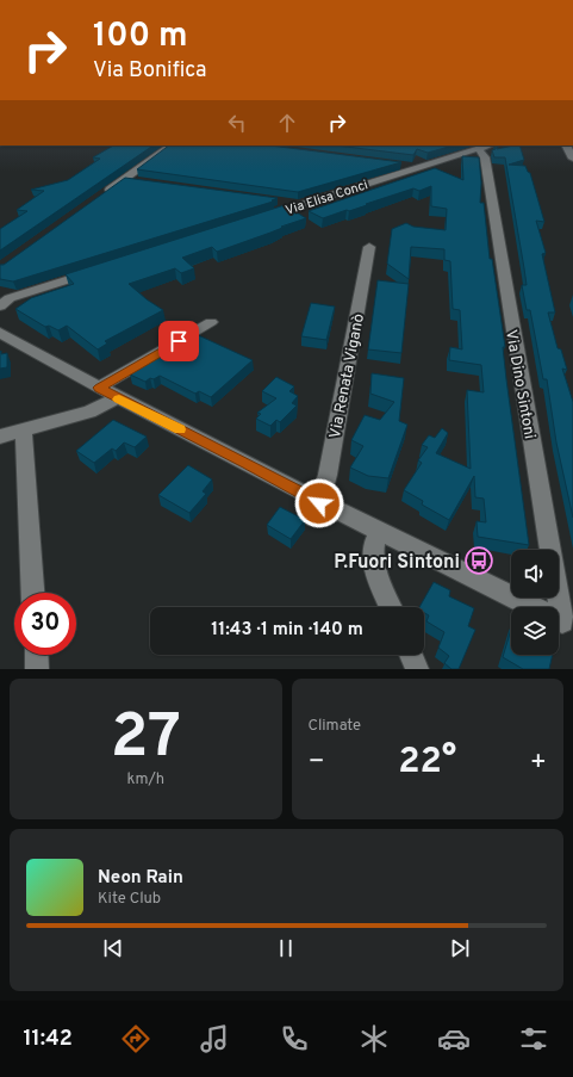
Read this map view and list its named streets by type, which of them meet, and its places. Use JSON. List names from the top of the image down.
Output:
{
  "streets": {
    "street": ["Via Elisa Conci", "Via Renata Viganò", "Via Dino Sintoni"]
  },
  "crossings": [
    ["Via Elisa Conci", "Via Dino Sintoni"]
  ],
  "places": {
    "bus stop": ["P.Fuori Sintoni"]
  },
  "page": {
    "turn": ["100 m", "Via Bonifica"],
    "limit": "30",
    "trip": "11:43 · 1 min · 140 m",
    "tile": [
      ["27", "km/h"],
      "Climate"
    ],
    "heat": ["−", "22°", "+"],
    "song": ["Neon Rain", "Kite Club"],
    "tabs": "11:42"
  }
}
